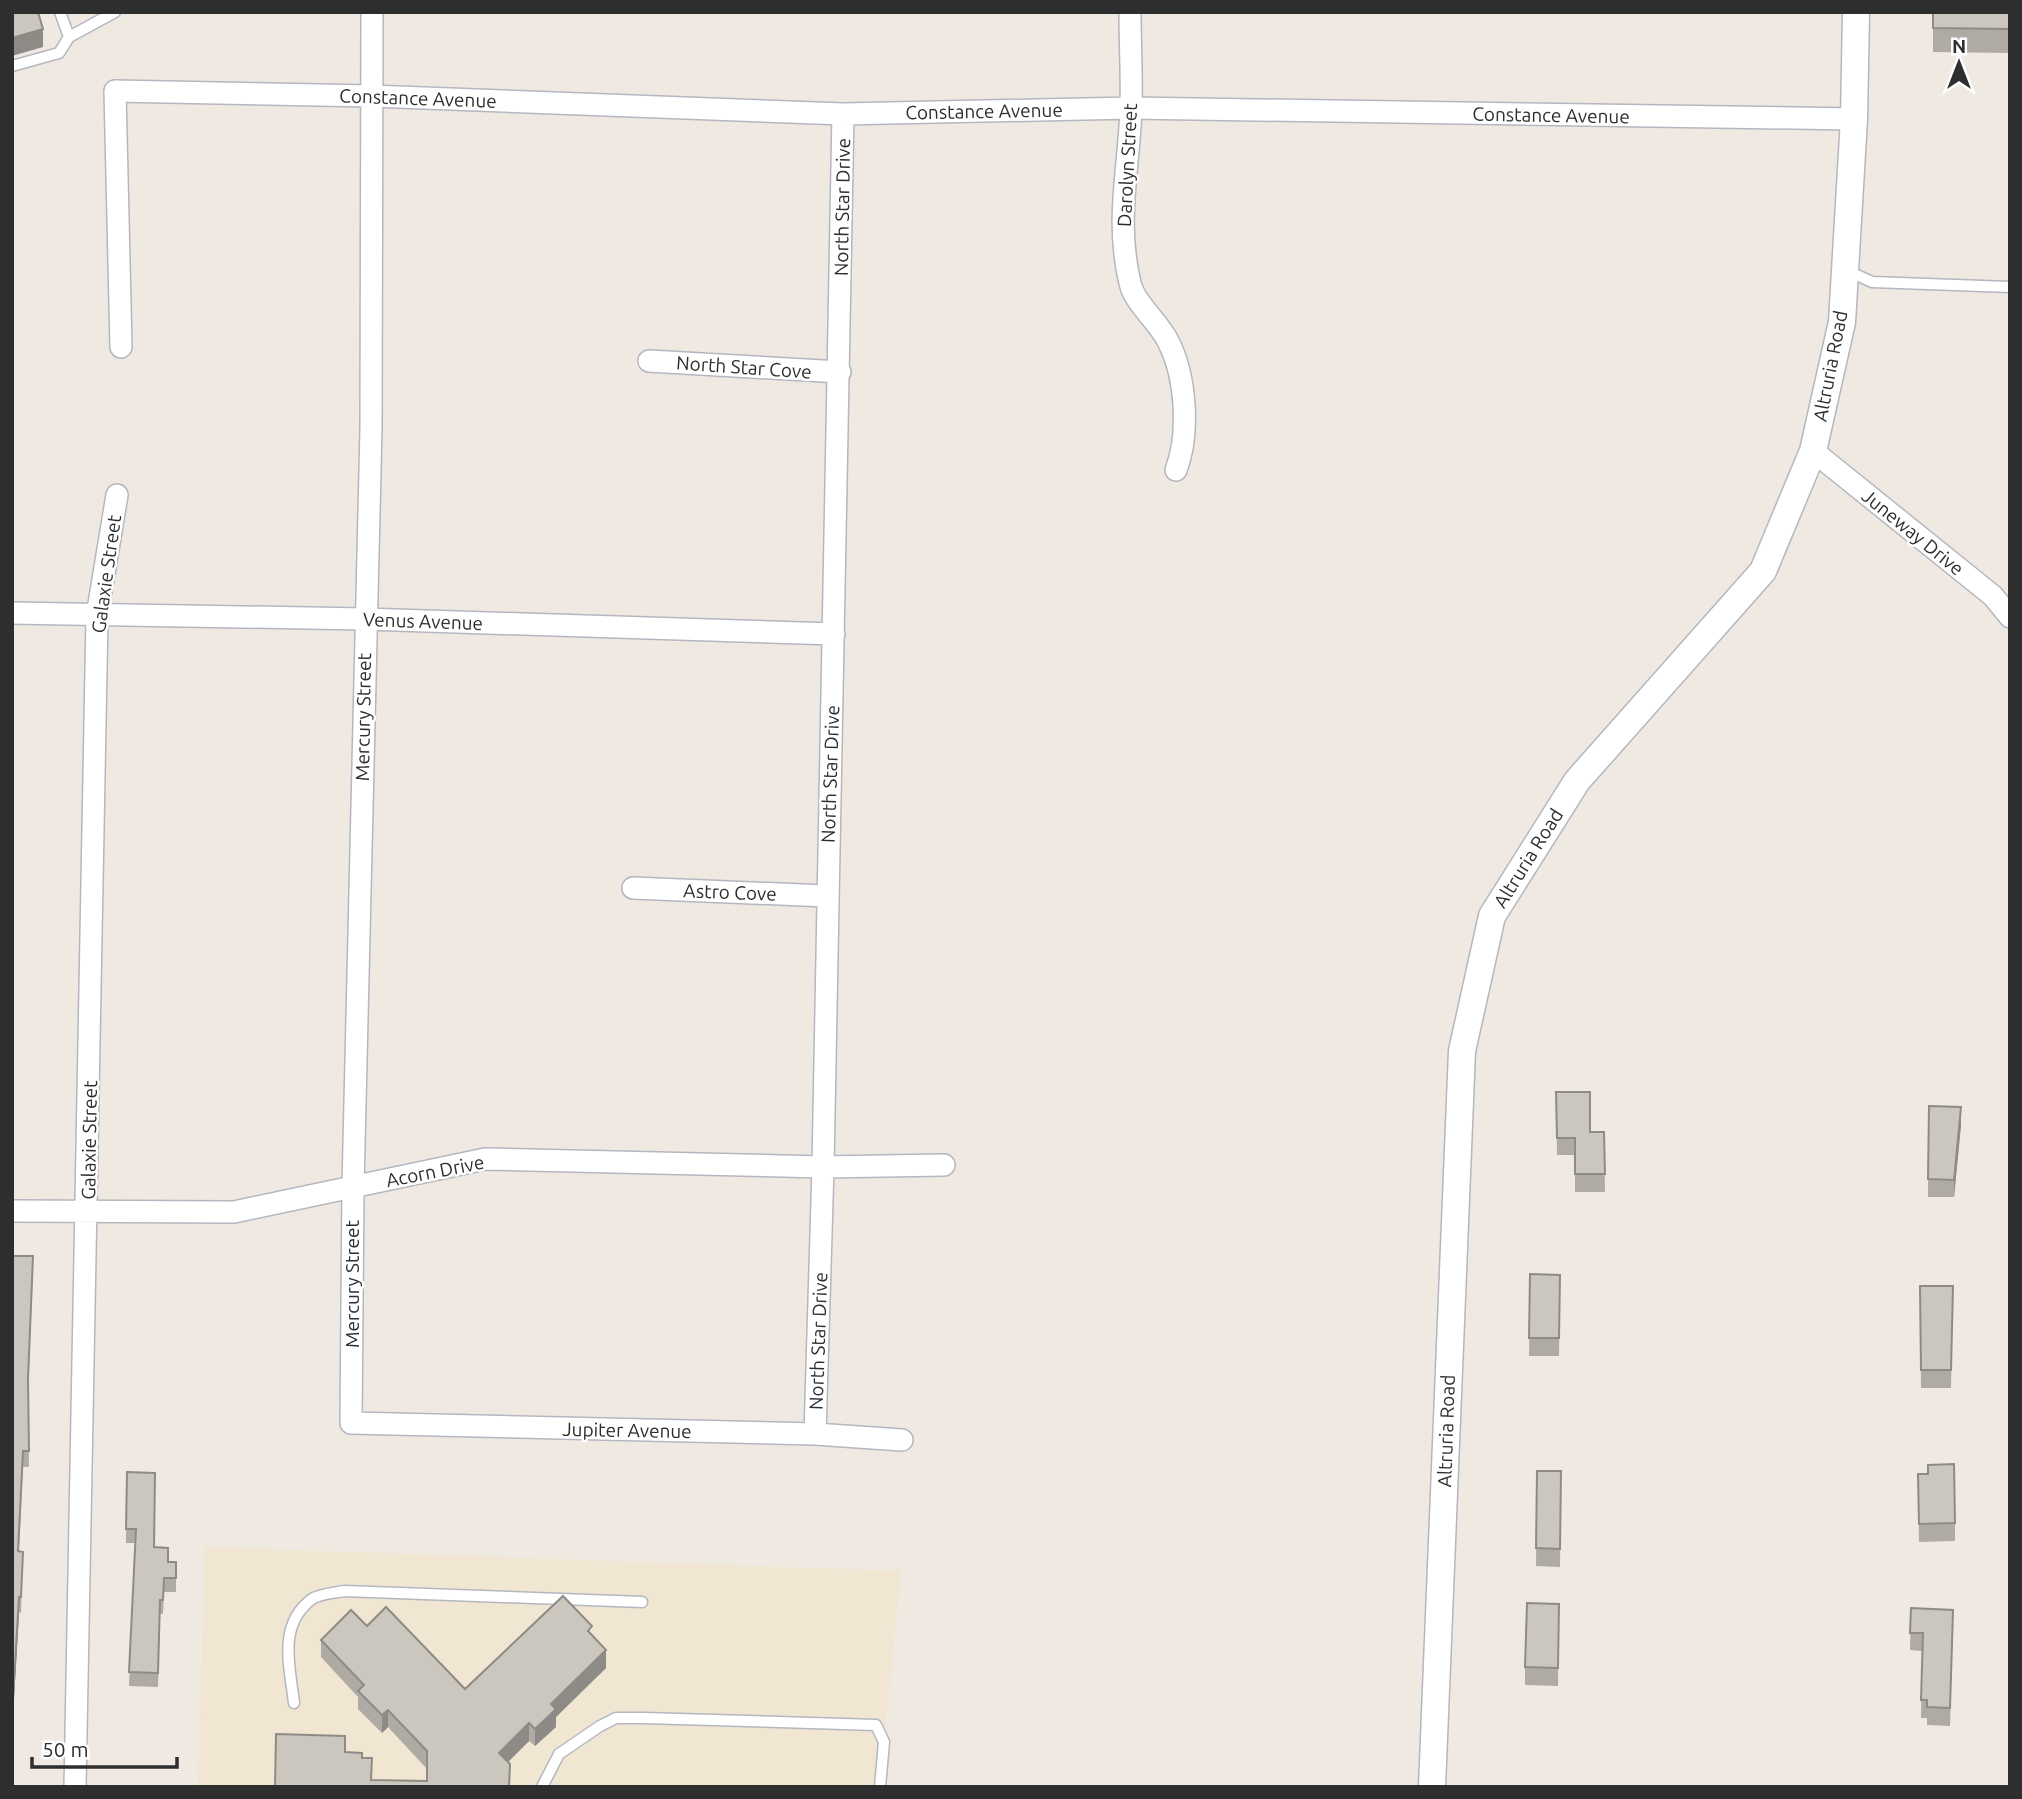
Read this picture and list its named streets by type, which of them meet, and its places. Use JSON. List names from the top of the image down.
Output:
{
  "streets": {
    "street": [
      "Constance Avenue",
      "Darolyn Street",
      "North Star Drive",
      "Altruria Road",
      "North Star Cove",
      "Juneway Drive",
      "Galaxie Street",
      "Venus Avenue",
      "Mercury Street",
      "Astro Cove",
      "Acorn Drive",
      "Jupiter Avenue"
    ]
  },
  "crossings": [
    ["Constance Avenue", "Darolyn Street"],
    ["Constance Avenue", "North Star Drive"],
    ["Constance Avenue", "Altruria Road"],
    ["Constance Avenue", "Mercury Street"],
    ["North Star Drive", "North Star Cove"],
    ["North Star Drive", "Venus Avenue"],
    ["North Star Drive", "Astro Cove"],
    ["North Star Drive", "Acorn Drive"],
    ["North Star Drive", "Jupiter Avenue"],
    ["Altruria Road", "Juneway Drive"],
    ["Galaxie Street", "Venus Avenue"],
    ["Galaxie Street", "Acorn Drive"],
    ["Venus Avenue", "Mercury Street"],
    ["Mercury Street", "Acorn Drive"],
    ["Mercury Street", "Jupiter Avenue"]
  ],
  "scale_bar": "50 m",
  "north": "top"
}
